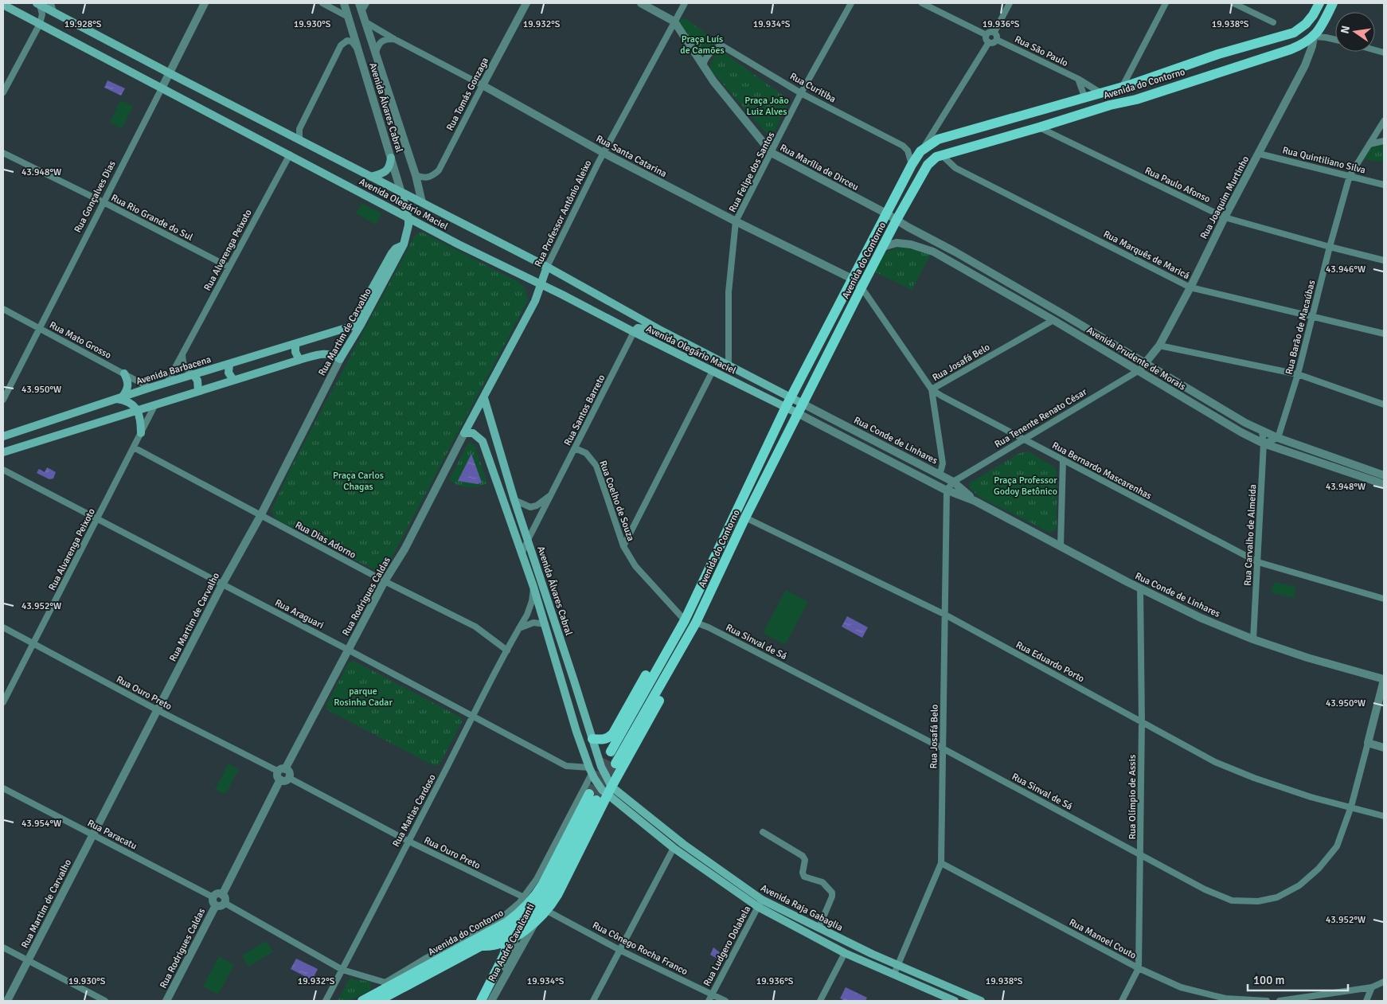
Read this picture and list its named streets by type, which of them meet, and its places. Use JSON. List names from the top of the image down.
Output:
{
  "streets": {
    "main road": [
      "Avenida do Contorno",
      "Avenida Álvares Cabral",
      "Avenida Olegário Maciel",
      "Rua Professor Antônio Aleixo",
      "Rua Martim de Carvalho",
      "Avenida Barbacena",
      "Avenida Raja Gabaglia"
    ],
    "street": [
      "Rua São Paulo",
      "Rua Curitiba",
      "Rua Tomás Gonzaga",
      "Rua Santa Catarina",
      "Rua Quintiliano Silva",
      "Rua Marília de Dirceu",
      "Rua Felipe dos Santos",
      "Rua Paulo Afonso",
      "Rua Gonçalves Dias",
      "Rua Joaquim Murtinho",
      "Rua Rio Grande do Sul",
      "Rua Alvarenga Peixoto",
      "Rua Marquês de Maricá",
      "Rua Barão de Macaúbas",
      "Rua Mato Grosso",
      "Avenida Prudente de Morais",
      "Rua Josafá Belo",
      "Rua Santos Barreto",
      "Rua Tenente Renato César",
      "Rua Conde de Linhares",
      "Rua Bernardo Mascarenhas",
      "Rua Coelho de Souza",
      "Rua Carvalho de Almeida",
      "Rua Dias Adorno",
      "Rua Rodrigues Caldas",
      "Rua Araguari",
      "Rua Sinval de Sá",
      "Rua Eduardo Porto",
      "Rua Ouro Preto",
      "Rua Olímpio de Assis",
      "Rua Matias Cardoso",
      "Rua Paracatu",
      "Rua Manoel Couto",
      "Rua André Cavalcanti",
      "Rua Ludgero Dolabela",
      "Rua Cônego Rocha Franco"
    ]
  },
  "crossings": [
    ["Rua São Paulo", "Avenida do Contorno"],
    ["Avenida do Contorno", "Rua Curitiba"],
    ["Avenida do Contorno", "Avenida Álvares Cabral"],
    ["Avenida do Contorno", "Rua Santa Catarina"],
    ["Avenida do Contorno", "Rua Marília de Dirceu"],
    ["Avenida do Contorno", "Rua Paulo Afonso"],
    ["Avenida do Contorno", "Rua Joaquim Murtinho"],
    ["Avenida do Contorno", "Avenida Olegário Maciel"],
    ["Avenida do Contorno", "Rua Marquês de Maricá"],
    ["Avenida do Contorno", "Avenida Prudente de Morais"],
    ["Avenida do Contorno", "Rua Conde de Linhares"],
    ["Avenida do Contorno", "Rua Bernardo Mascarenhas"],
    ["Avenida do Contorno", "Rua Coelho de Souza"],
    ["Avenida do Contorno", "Rua Araguari"],
    ["Avenida do Contorno", "Rua Sinval de Sá"],
    ["Avenida do Contorno", "Rua Eduardo Porto"],
    ["Avenida do Contorno", "Rua Ouro Preto"],
    ["Avenida do Contorno", "Rua Matias Cardoso"],
    ["Avenida do Contorno", "Rua André Cavalcanti"],
    ["Rua Curitiba", "Rua Marília de Dirceu"],
    ["Rua Curitiba", "Rua Felipe dos Santos"],
    ["Rua Tomás Gonzaga", "Avenida Álvares Cabral"],
    ["Rua Tomás Gonzaga", "Rua Santa Catarina"],
    ["Avenida Álvares Cabral", "Rua Santa Catarina"],
    ["Avenida Álvares Cabral", "Avenida Olegário Maciel"],
    ["Avenida Álvares Cabral", "Rua Professor Antônio Aleixo"],
    ["Avenida Álvares Cabral", "Rua Martim de Carvalho"],
    ["Avenida Álvares Cabral", "Rua Santos Barreto"],
    ["Avenida Álvares Cabral", "Rua Rodrigues Caldas"],
    ["Avenida Álvares Cabral", "Rua Araguari"],
    ["Avenida Álvares Cabral", "Rua Matias Cardoso"],
    ["Avenida Álvares Cabral", "Avenida Raja Gabaglia"],
    ["Rua Santa Catarina", "Rua Felipe dos Santos"],
    ["Rua Santa Catarina", "Rua Professor Antônio Aleixo"],
    ["Rua Santa Catarina", "Rua Bernardo Mascarenhas"],
    ["Rua Quintiliano Silva", "Rua Joaquim Murtinho"],
    ["Rua Quintiliano Silva", "Rua Barão de Macaúbas"],
    ["Rua Marília de Dirceu", "Rua Felipe dos Santos"],
    ["Rua Marília de Dirceu", "Rua Professor Antônio Aleixo"],
    ["Rua Marília de Dirceu", "Avenida Prudente de Morais"],
    ["Rua Felipe dos Santos", "Avenida Olegário Maciel"],
    ["Rua Paulo Afonso", "Rua Joaquim Murtinho"],
    ["Rua Paulo Afonso", "Rua Barão de Macaúbas"],
    ["Rua Gonçalves Dias", "Avenida Olegário Maciel"],
    ["Rua Gonçalves Dias", "Rua Rio Grande do Sul"],
    ["Rua Gonçalves Dias", "Rua Mato Grosso"],
    ["Rua Joaquim Murtinho", "Rua Marquês de Maricá"],
    ["Rua Joaquim Murtinho", "Avenida Prudente de Morais"],
    ["Rua Joaquim Murtinho", "Rua Tenente Renato César"],
    ["Avenida Olegário Maciel", "Rua Professor Antônio Aleixo"],
    ["Avenida Olegário Maciel", "Rua Alvarenga Peixoto"],
    ["Avenida Olegário Maciel", "Rua Martim de Carvalho"],
    ["Avenida Olegário Maciel", "Rua Santos Barreto"],
    ["Avenida Olegário Maciel", "Rua Conde de Linhares"],
    ["Rua Professor Antônio Aleixo", "Rua Rodrigues Caldas"],
    ["Rua Rio Grande do Sul", "Rua Alvarenga Peixoto"],
    ["Rua Alvarenga Peixoto", "Avenida Barbacena"],
    ["Rua Alvarenga Peixoto", "Rua Dias Adorno"],
    ["Rua Alvarenga Peixoto", "Rua Araguari"],
    ["Rua Alvarenga Peixoto", "Rua Ouro Preto"],
    ["Rua Marquês de Maricá", "Rua Barão de Macaúbas"],
    ["Rua Barão de Macaúbas", "Avenida Prudente de Morais"],
    ["Rua Martim de Carvalho", "Avenida Barbacena"],
    ["Rua Martim de Carvalho", "Rua Dias Adorno"],
    ["Rua Martim de Carvalho", "Rua Araguari"],
    ["Rua Martim de Carvalho", "Rua Ouro Preto"],
    ["Rua Martim de Carvalho", "Rua Paracatu"],
    ["Rua Mato Grosso", "Avenida Barbacena"],
    ["Avenida Prudente de Morais", "Rua Josafá Belo"],
    ["Avenida Prudente de Morais", "Rua Tenente Renato César"],
    ["Avenida Prudente de Morais", "Rua Carvalho de Almeida"],
    ["Rua Josafá Belo", "Rua Tenente Renato César"],
    ["Rua Josafá Belo", "Rua Conde de Linhares"],
    ["Rua Josafá Belo", "Rua Bernardo Mascarenhas"],
    ["Rua Josafá Belo", "Rua Sinval de Sá"],
    ["Rua Josafá Belo", "Rua Eduardo Porto"],
    ["Rua Josafá Belo", "Avenida Raja Gabaglia"],
    ["Rua Josafá Belo", "Rua Manoel Couto"],
    ["Rua Santos Barreto", "Rua Coelho de Souza"],
    ["Rua Tenente Renato César", "Rua Conde de Linhares"],
    ["Rua Tenente Renato César", "Rua Bernardo Mascarenhas"],
    ["Rua Conde de Linhares", "Rua Carvalho de Almeida"],
    ["Rua Conde de Linhares", "Rua Olímpio de Assis"],
    ["Rua Bernardo Mascarenhas", "Rua Carvalho de Almeida"],
    ["Rua Dias Adorno", "Rua Rodrigues Caldas"],
    ["Rua Dias Adorno", "Rua Matias Cardoso"],
    ["Rua Rodrigues Caldas", "Rua Araguari"],
    ["Rua Rodrigues Caldas", "Rua Ouro Preto"],
    ["Rua Rodrigues Caldas", "Rua Paracatu"],
    ["Rua Araguari", "Rua Matias Cardoso"],
    ["Rua Sinval de Sá", "Rua Eduardo Porto"],
    ["Rua Sinval de Sá", "Rua Olímpio de Assis"],
    ["Rua Eduardo Porto", "Rua Olímpio de Assis"],
    ["Rua Ouro Preto", "Rua Matias Cardoso"],
    ["Rua Olímpio de Assis", "Rua Manoel Couto"],
    ["Avenida Raja Gabaglia", "Rua Ludgero Dolabela"],
    ["Rua Ludgero Dolabela", "Rua Cônego Rocha Franco"]
  ],
  "parks": [
    "Praça Luís de Camões",
    "Praça João Luiz Alves",
    "Praça Carlos Chagas",
    "Praça Professor Godoy Betônico",
    "parque Rosinha Cadar"
  ],
  "scale_bar": "100 m",
  "north": "left",
  "coordinates": [
    "19.928°S",
    "19.930°S",
    "19.932°S",
    "19.934°S",
    "19.936°S",
    "19.938°S",
    "43.948°W",
    "43.946°W",
    "43.950°W",
    "43.952°W",
    "43.954°W"
  ]
}
